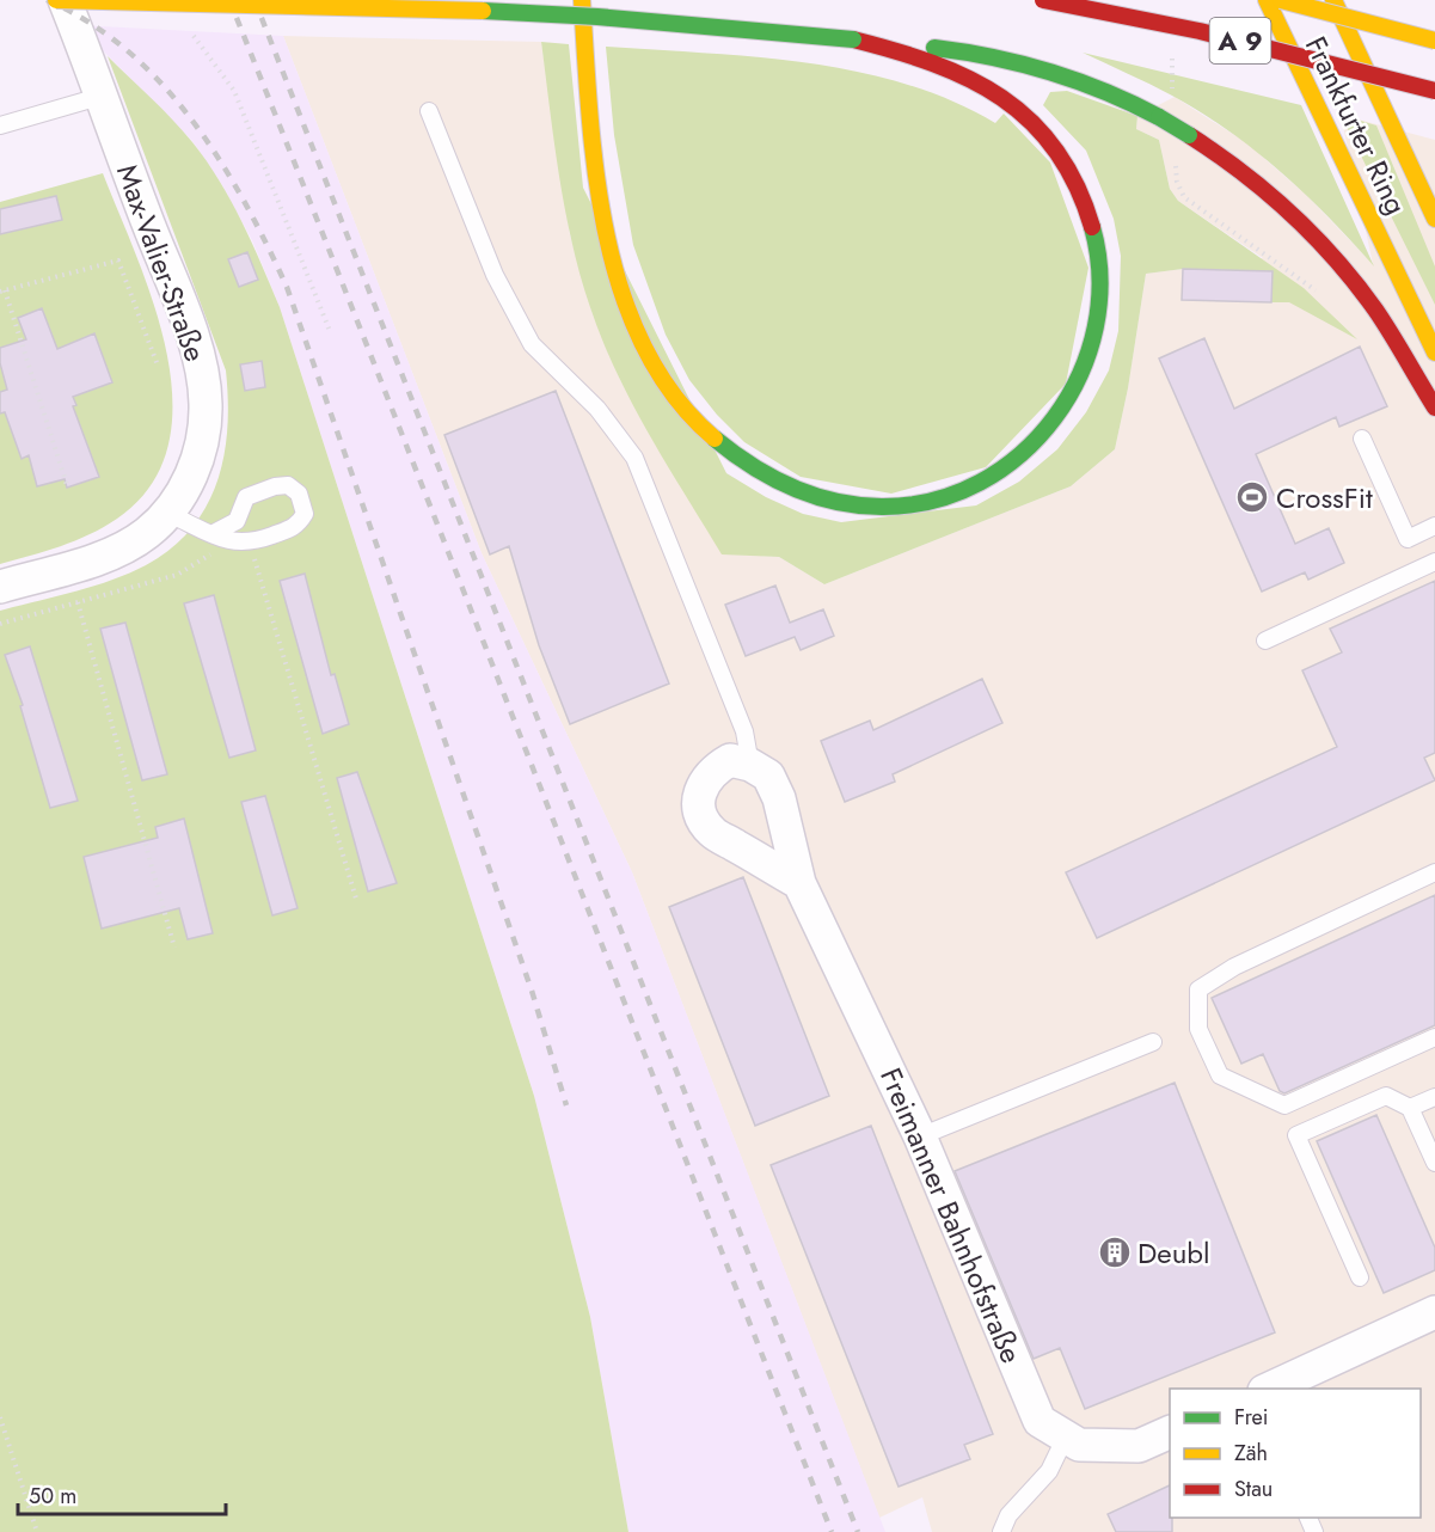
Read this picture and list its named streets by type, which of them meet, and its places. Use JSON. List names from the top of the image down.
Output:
{
  "streets": {
    "main road": ["A 9", "Frankfurter Ring"],
    "street": ["Max-Valier-Straße", "Freimanner Bahnhofstraße"]
  },
  "places": {
    "sports": ["CrossFit"],
    "building": ["Deubl"]
  },
  "legend": ["Frei", "Zäh", "Stau"],
  "scale_bar": "50 m"
}
